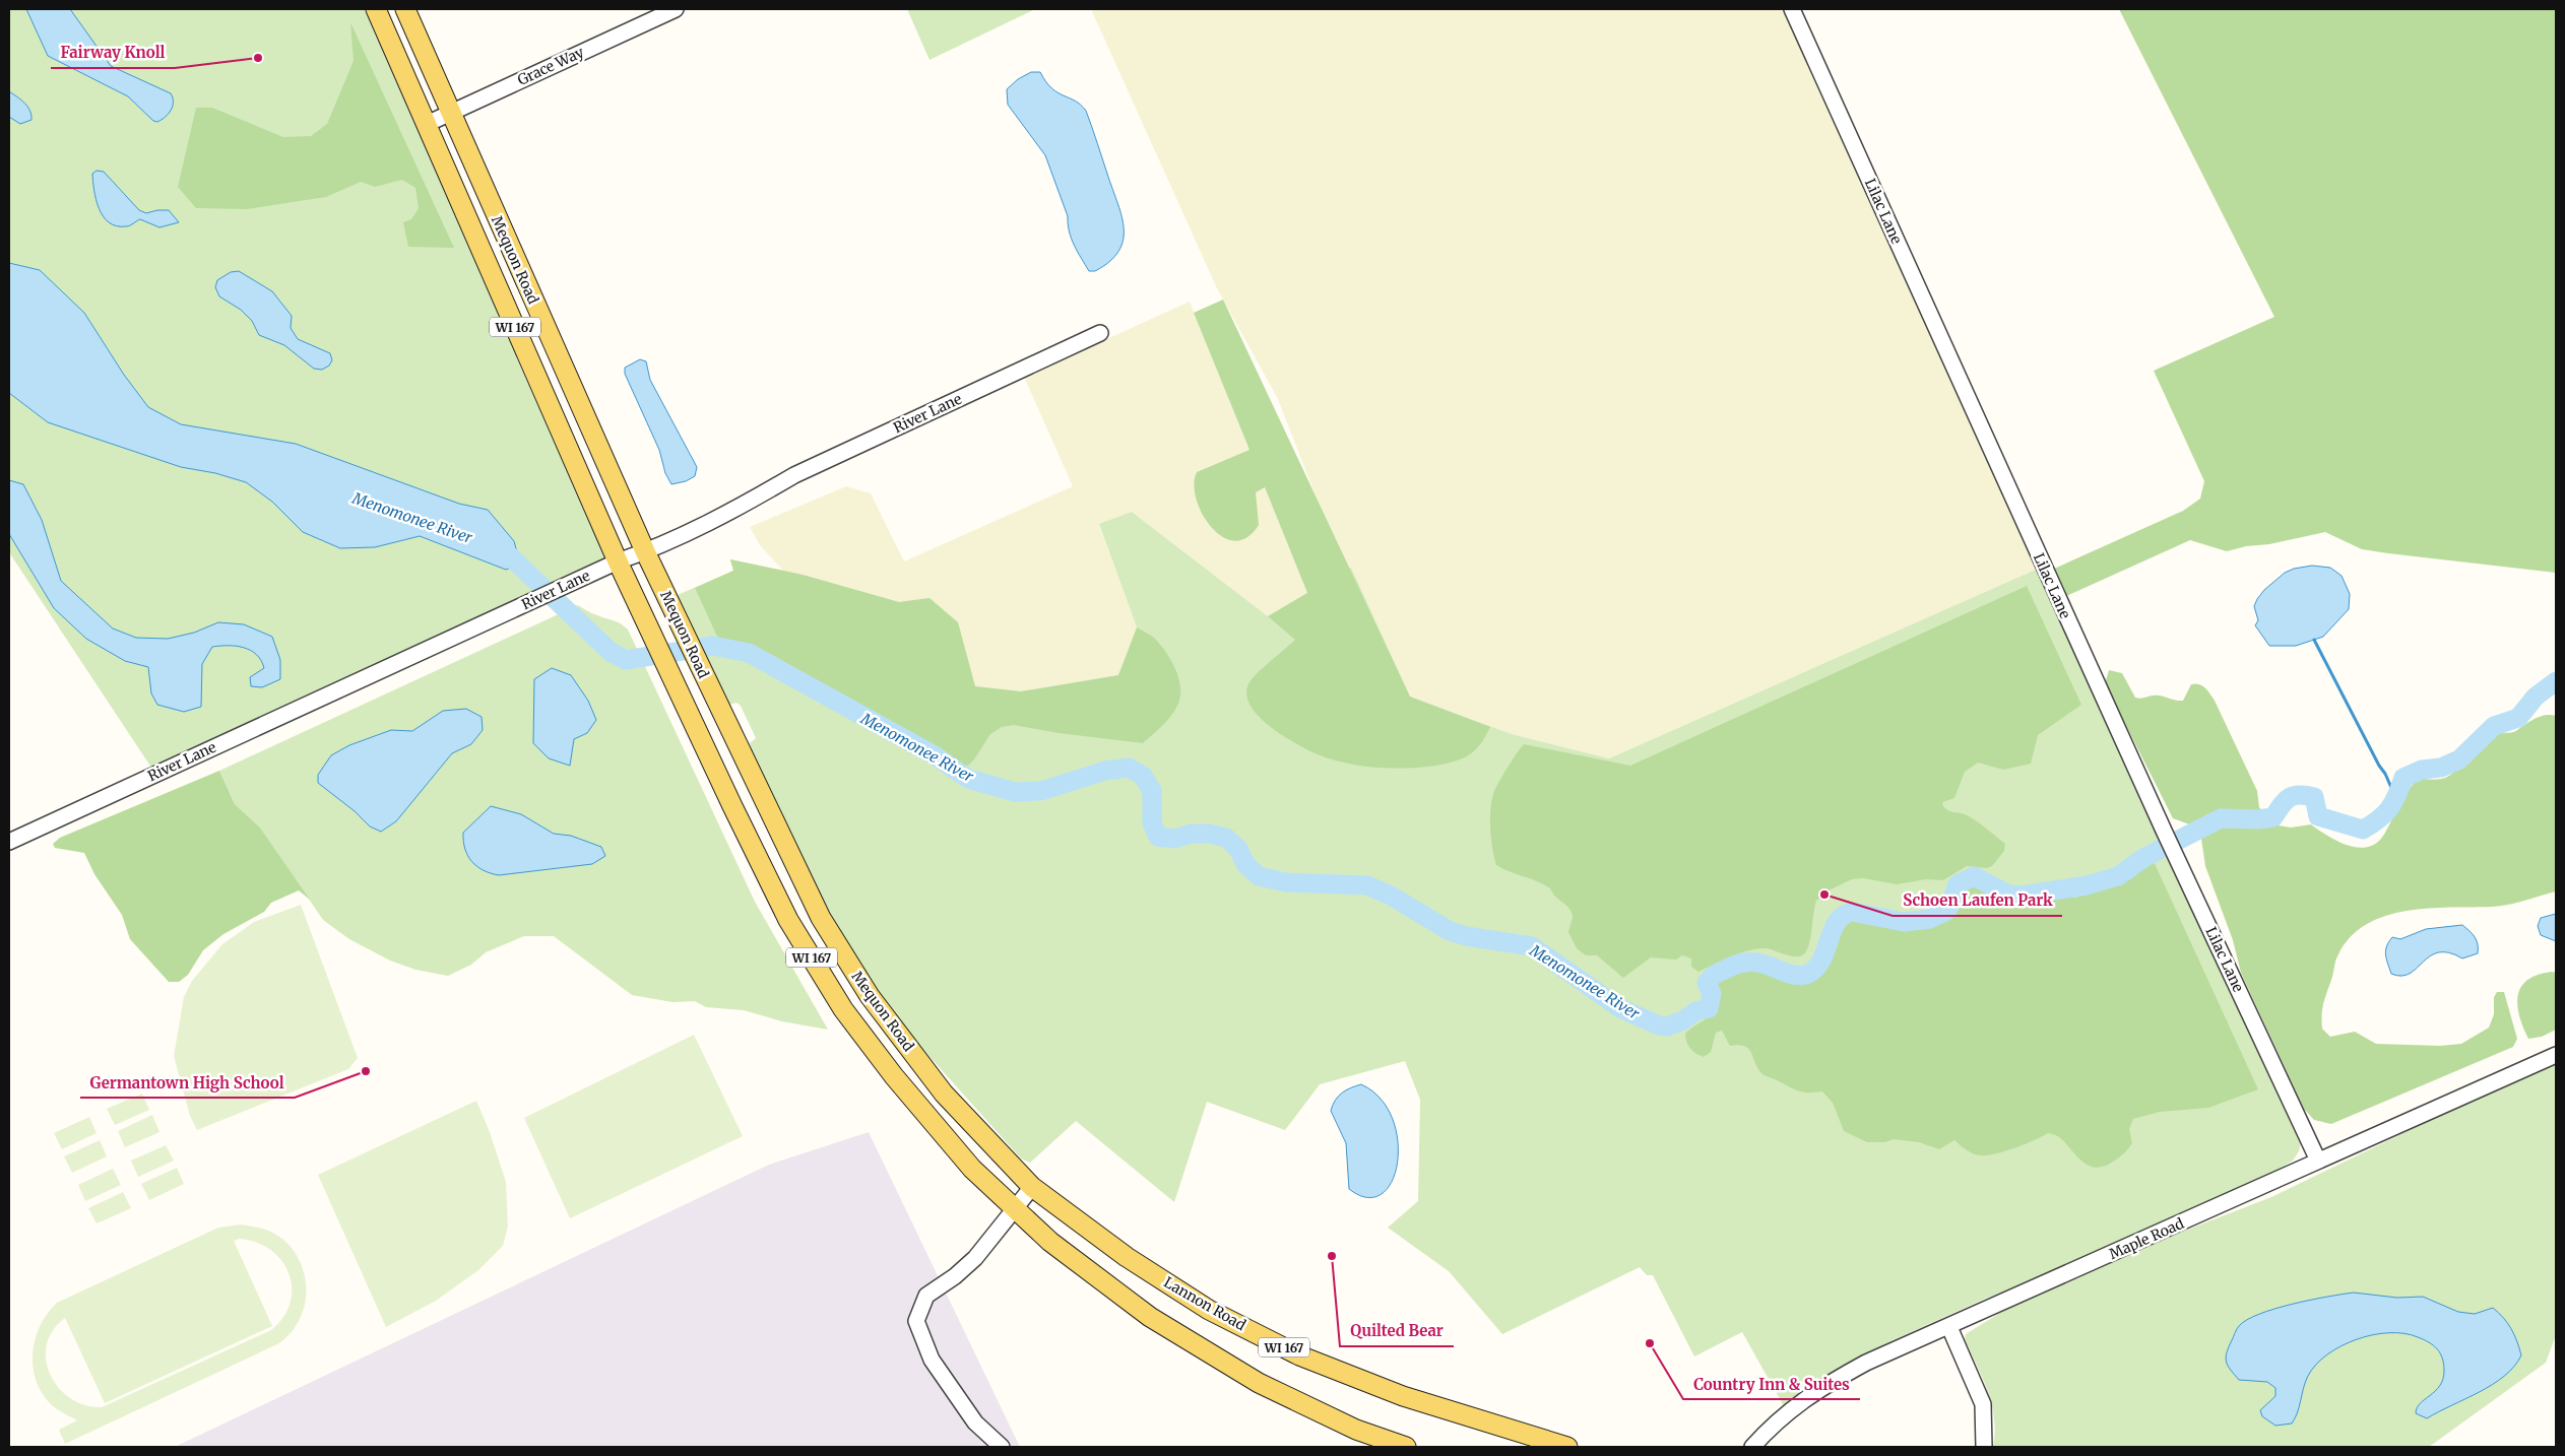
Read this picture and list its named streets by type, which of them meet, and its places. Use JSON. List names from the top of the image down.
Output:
{
  "streets": {
    "main road": ["Mequon Road", "WI 167", "Lannon Road"],
    "street": [
      "Grace Way",
      "Lilac Lane",
      "River Lane",
      "Maple Road"
    ]
  },
  "crossings": [
    ["Grace Way", "Mequon Road"],
    ["Lilac Lane", "Maple Road"],
    ["Mequon Road", "WI 167"],
    ["Mequon Road", "River Lane"],
    ["Mequon Road", "Lannon Road"]
  ],
  "water": ["Menomonee River"],
  "places": [
    "Fairway Knoll",
    "Schoen Laufen Park",
    "Germantown High School",
    "Quilted Bear",
    "Country Inn & Suites"
  ]
}
